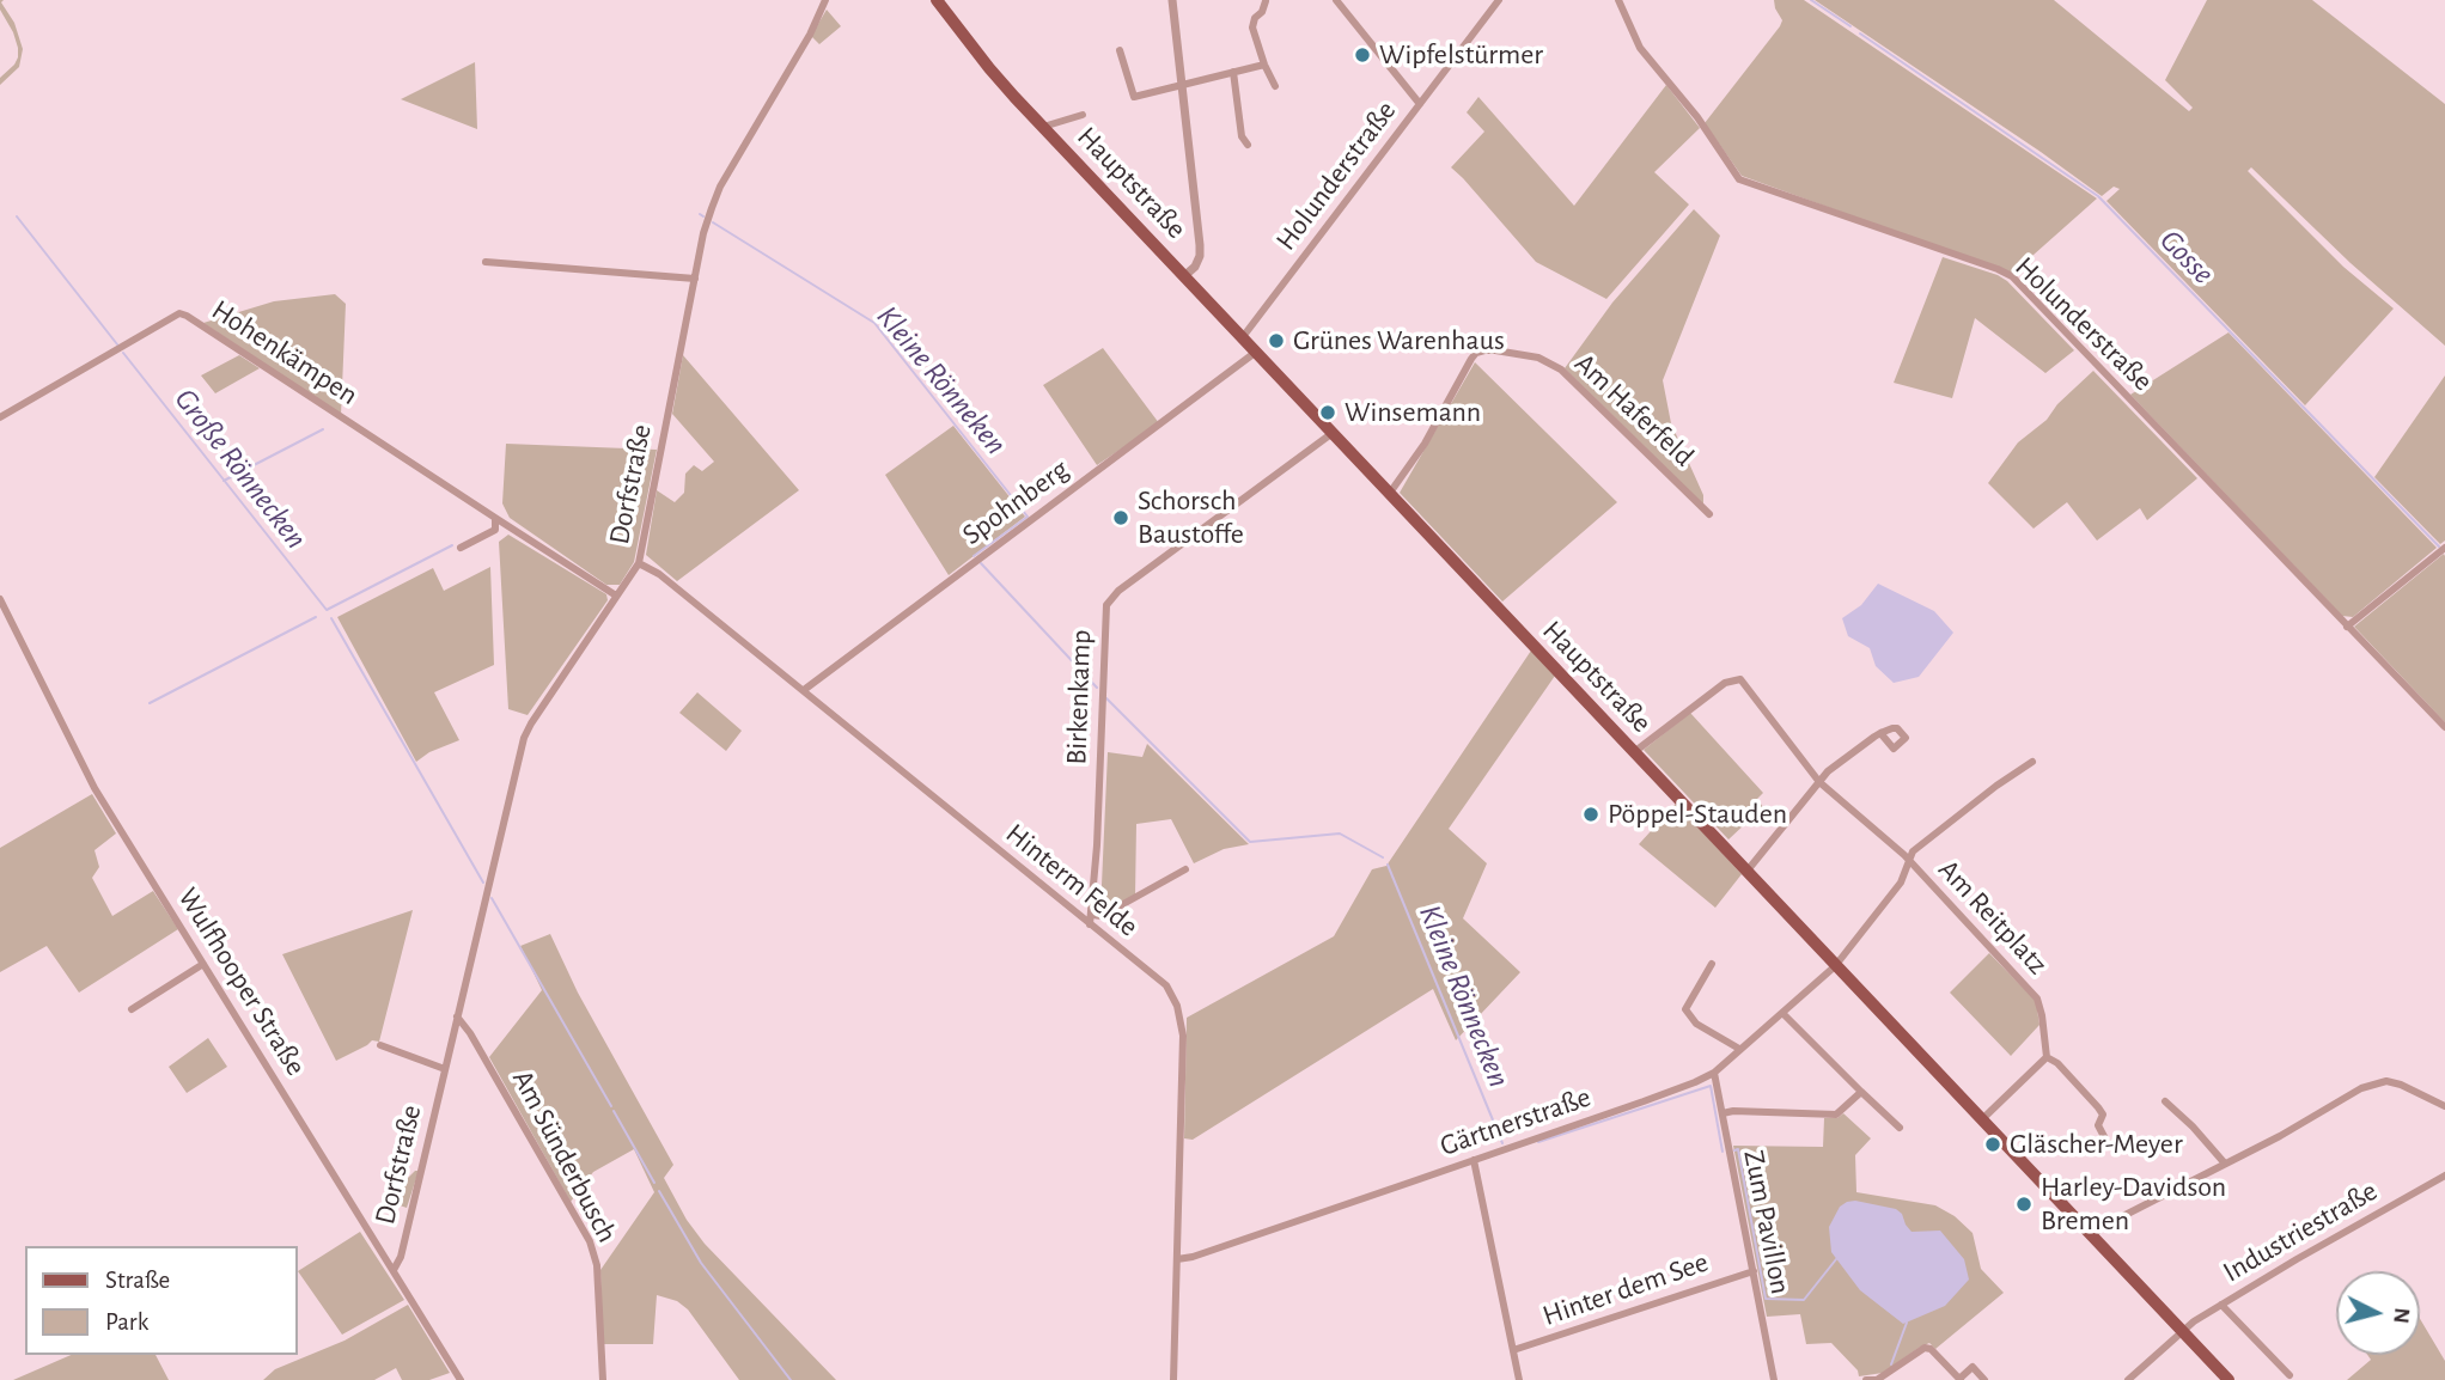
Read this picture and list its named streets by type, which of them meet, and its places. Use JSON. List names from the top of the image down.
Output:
{
  "streets": {
    "main road": ["Hauptstraße"],
    "street": [
      "Holunderstraße",
      "Hohenkämpen",
      "Am Haferfeld",
      "Dorfstraße",
      "Spohnberg",
      "Birkenkamp",
      "Hinterm Felde",
      "Am Reitplatz",
      "Wulfhooper Straße",
      "Gärtnerstraße",
      "Am Sünderbusch",
      "Zum Pavillon",
      "Industriestraße",
      "Hinter dem See"
    ]
  },
  "crossings": [
    ["Holunderstraße", "Hauptstraße"],
    ["Hauptstraße", "Am Haferfeld"],
    ["Hauptstraße", "Spohnberg"],
    ["Hauptstraße", "Birkenkamp"],
    ["Hauptstraße", "Am Reitplatz"],
    ["Hauptstraße", "Gärtnerstraße"],
    ["Hauptstraße", "Industriestraße"],
    ["Hohenkämpen", "Dorfstraße"],
    ["Dorfstraße", "Hinterm Felde"],
    ["Dorfstraße", "Wulfhooper Straße"],
    ["Dorfstraße", "Am Sünderbusch"],
    ["Spohnberg", "Hinterm Felde"],
    ["Birkenkamp", "Hinterm Felde"],
    ["Hinterm Felde", "Gärtnerstraße"],
    ["Am Reitplatz", "Gärtnerstraße"],
    ["Gärtnerstraße", "Zum Pavillon"],
    ["Zum Pavillon", "Hinter dem See"]
  ],
  "water": [
    "Gosse",
    "Kleine Rönneken",
    "Große Rönnecken",
    "Kleine Rönnecken"
  ],
  "places": [
    "Wipfelstürmer",
    "Grünes Warenhaus",
    "Winsemann",
    "Schorsch Baustoffe",
    "Pöppel-Stauden",
    "Gläscher-Meyer",
    "Harley-Davidson Bremen"
  ],
  "legend": ["Straße", "Park"],
  "north": "right"
}
